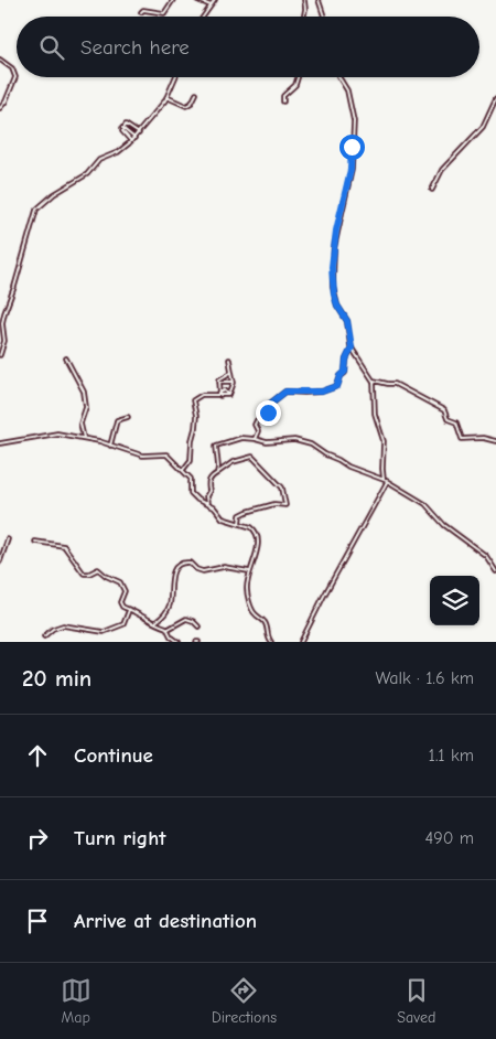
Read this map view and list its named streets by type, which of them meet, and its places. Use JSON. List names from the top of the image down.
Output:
{
  "page": {
    "search": "Search here",
    "heading": ["20 min", "Walk · 1.6 km"],
    "list": [
      ["Continue", "1.1 km"],
      ["Turn right", "490 m"],
      "Arrive at destination"
    ],
    "nav": ["Map", "Directions", "Saved"]
  }
}
